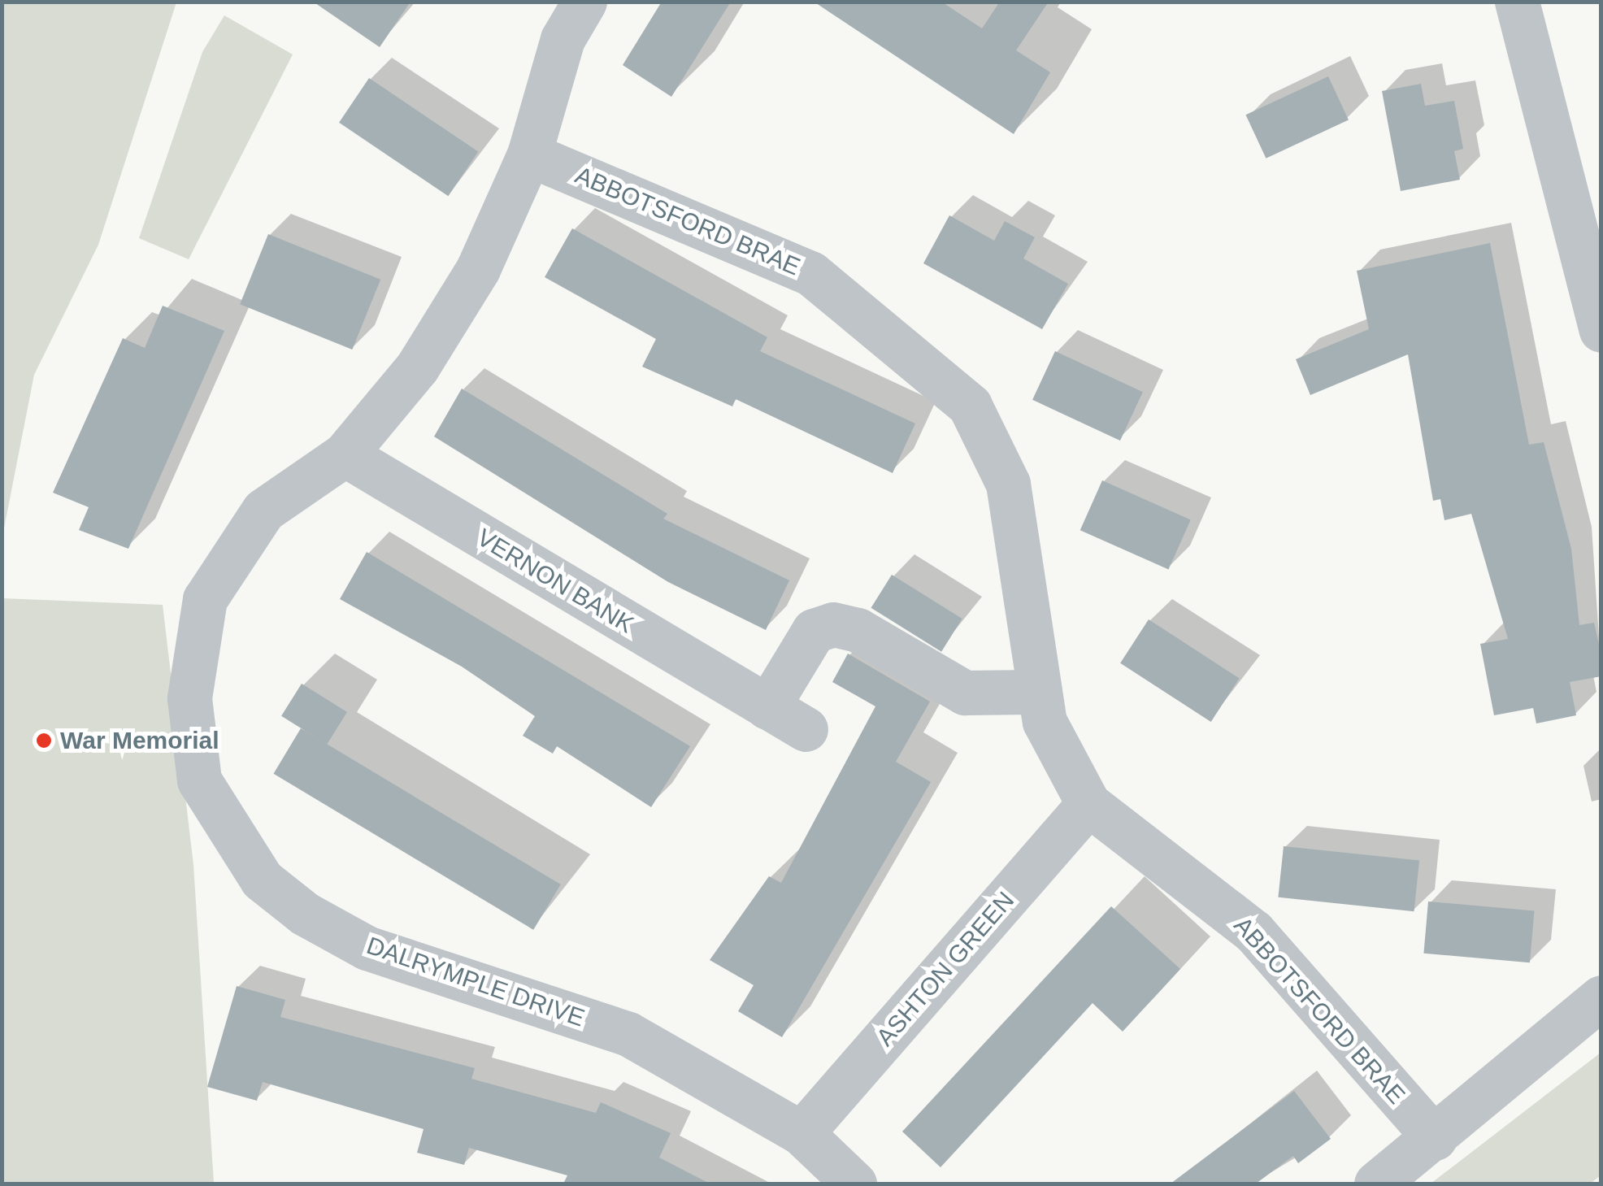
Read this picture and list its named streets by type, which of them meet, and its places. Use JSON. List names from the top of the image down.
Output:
{
  "streets": {
    "street": [
      "ABBOTSFORD BRAE",
      "VERNON BANK",
      "ASHTON GREEN",
      "DALRYMPLE DRIVE"
    ]
  },
  "crossings": [
    ["ABBOTSFORD BRAE", "ASHTON GREEN"],
    ["ABBOTSFORD BRAE", "DALRYMPLE DRIVE"],
    ["VERNON BANK", "DALRYMPLE DRIVE"],
    ["ASHTON GREEN", "DALRYMPLE DRIVE"]
  ],
  "places": ["War Memorial"]
}
